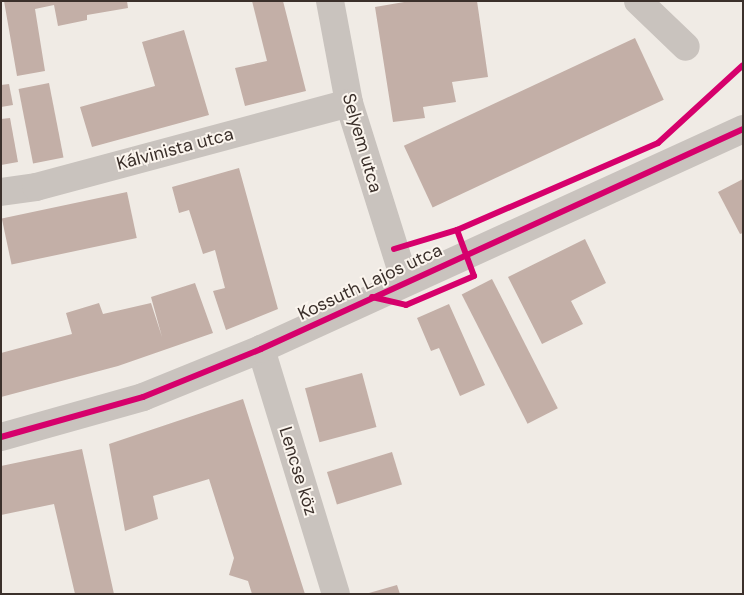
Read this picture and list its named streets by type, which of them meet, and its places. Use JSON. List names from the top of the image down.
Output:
{
  "streets": {
    "street": [
      "Selyem utca",
      "Kálvinista utca",
      "Kossuth Lajos utca",
      "Lencse köz"
    ]
  },
  "crossings": [
    ["Selyem utca", "Kálvinista utca"],
    ["Selyem utca", "Kossuth Lajos utca"],
    ["Kossuth Lajos utca", "Lencse köz"]
  ]
}
